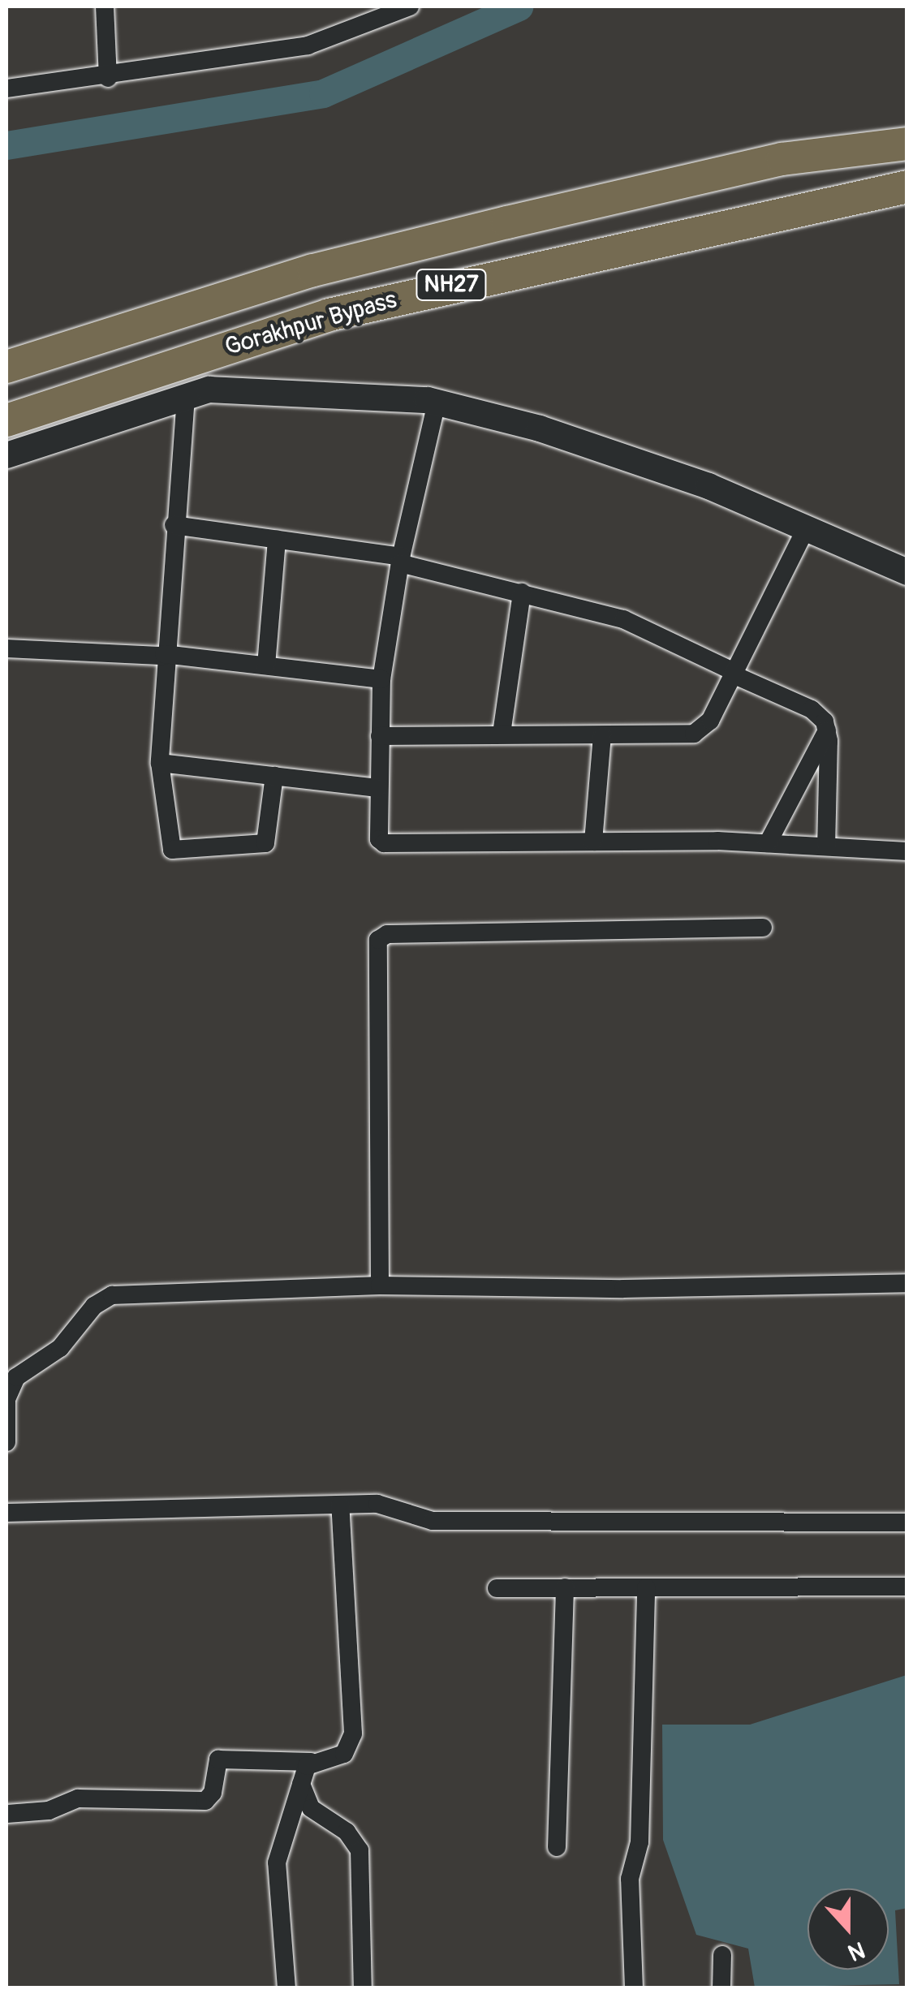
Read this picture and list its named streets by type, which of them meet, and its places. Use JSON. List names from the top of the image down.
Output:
{
  "streets": {
    "highway": ["NH27", "Gorakhpur Bypass"]
  },
  "north": "bottom"
}
